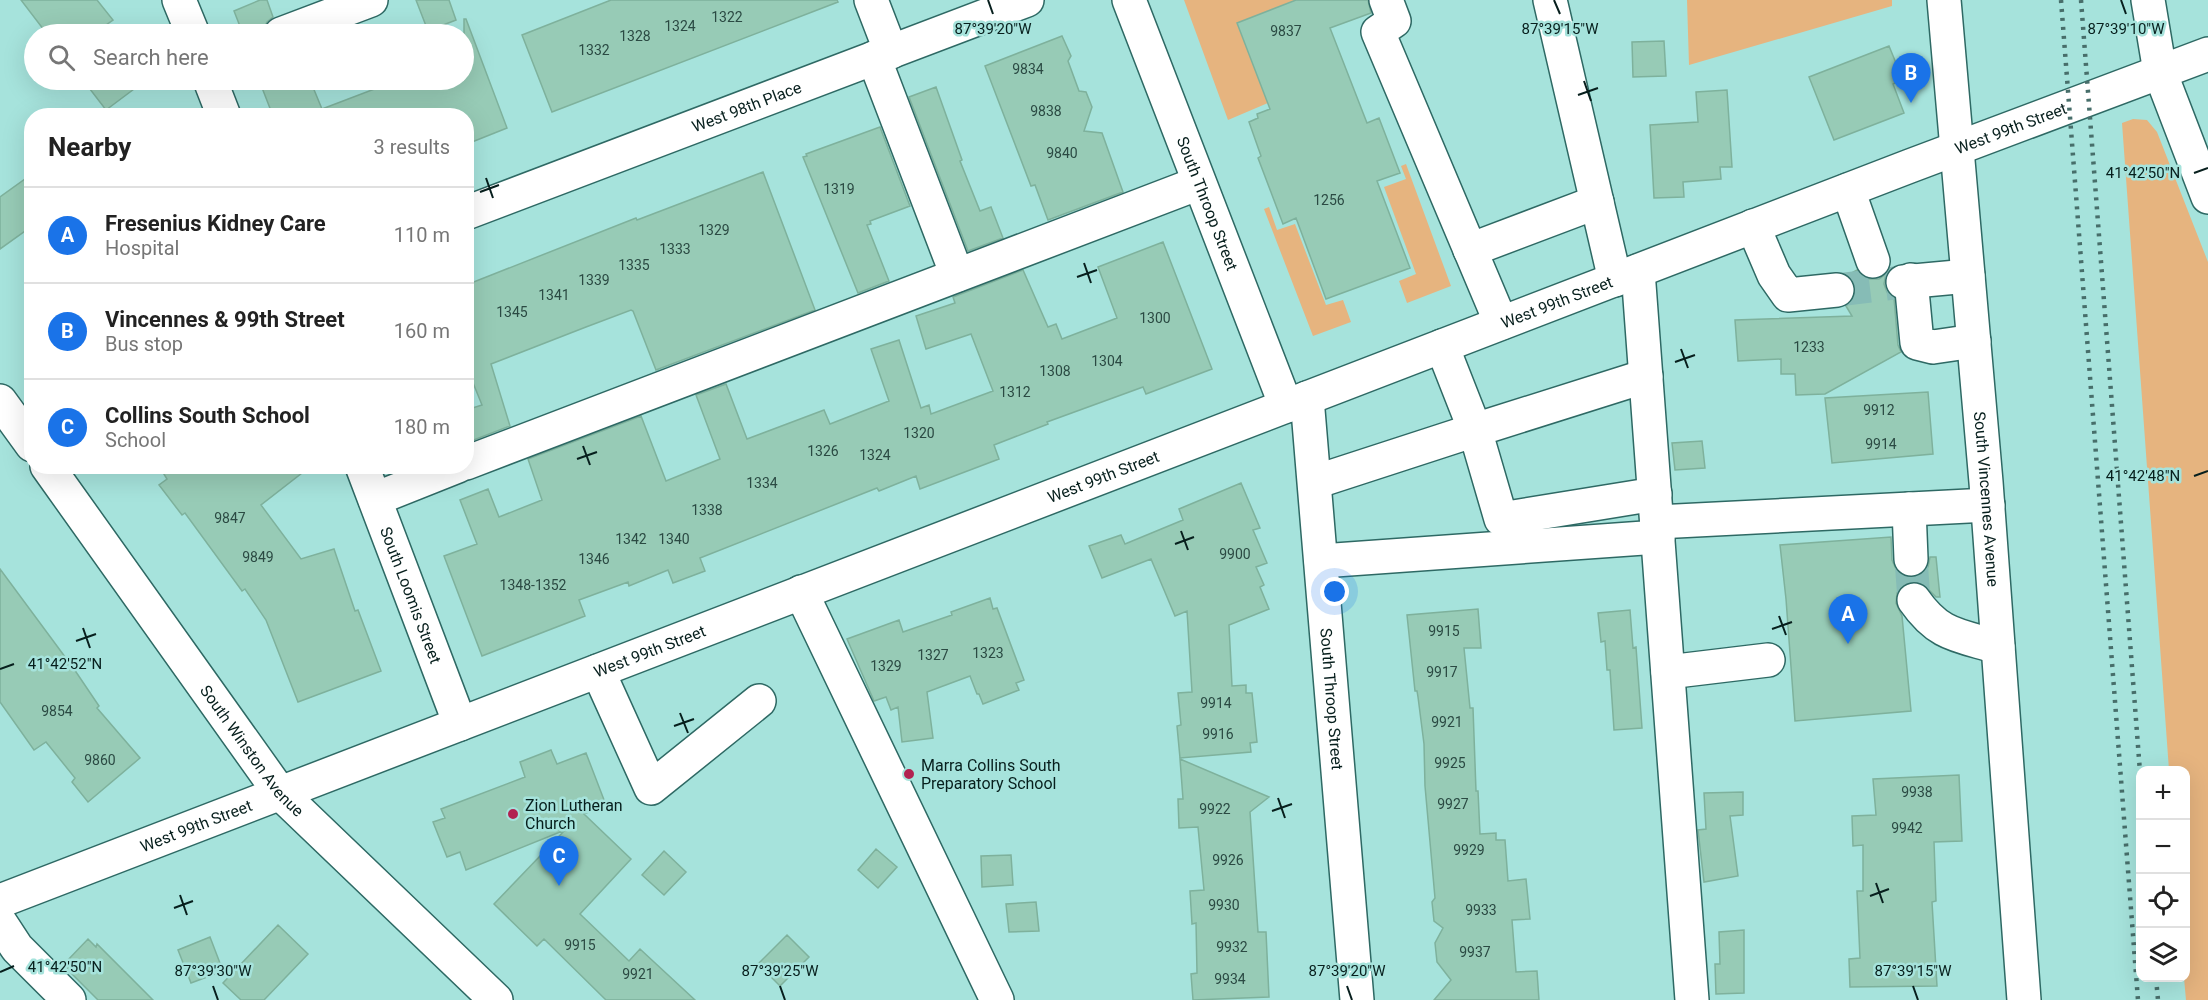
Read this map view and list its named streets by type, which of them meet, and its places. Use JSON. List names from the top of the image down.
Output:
{
  "streets": {
    "street": [
      "West 98th Place",
      "West 99th Street",
      "South Throop Street",
      "South Vincennes Avenue",
      "South Loomis Street",
      "South Winston Avenue"
    ]
  },
  "crossings": [
    ["West 99th Street", "South Throop Street"],
    ["West 99th Street", "South Vincennes Avenue"],
    ["West 99th Street", "South Loomis Street"],
    ["West 99th Street", "South Winston Avenue"]
  ],
  "places": ["Marra Collins South Preparatory School", "Zion Lutheran Church"],
  "house_numbers": [
    "1322",
    "1324",
    "9837",
    "1328",
    "1332",
    "9834",
    "9838",
    "9840",
    "1319",
    "1256",
    "1329",
    "1333",
    "1335",
    "1339",
    "1341",
    "1345",
    "1300",
    "1233",
    "1304",
    "1308",
    "1312",
    "9912",
    "1320",
    "9914",
    "1326",
    "1324",
    "1334",
    "1338",
    "9847",
    "1342",
    "1340",
    "9900",
    "9849",
    "1346",
    "1348-1352",
    "9915",
    "1323",
    "1327",
    "1329",
    "9917",
    "9914",
    "9854",
    "9921",
    "9916",
    "9860",
    "9925",
    "9938",
    "9927",
    "9922",
    "9942",
    "9929",
    "9926",
    "9930",
    "9933",
    "9915",
    "9932",
    "9937",
    "9921",
    "9934"
  ],
  "page": {
    "search": "Search here",
    "pins": ["B", "A", "C"],
    "heading": ["Nearby", "3 results"],
    "list": [
      {
        "mark": "A",
        "name": "Fresenius Kidney Care",
        "note": "Hospital",
        "value": "110 m"
      },
      {
        "mark": "B",
        "name": "Vincennes & 99th Street",
        "note": "Bus stop",
        "value": "160 m"
      },
      {
        "mark": "C",
        "name": "Collins South School",
        "note": "School",
        "value": "180 m"
      }
    ],
    "map_buttons": ["+", "−"]
  },
  "coordinates": [
    "87°39'20\"W",
    "87°39'15\"W",
    "87°39'10\"W",
    "41°42'50\"N",
    "41°42'48\"N",
    "41°42'52\"N",
    "87°39'30\"W",
    "87°39'25\"W"
  ]
}
